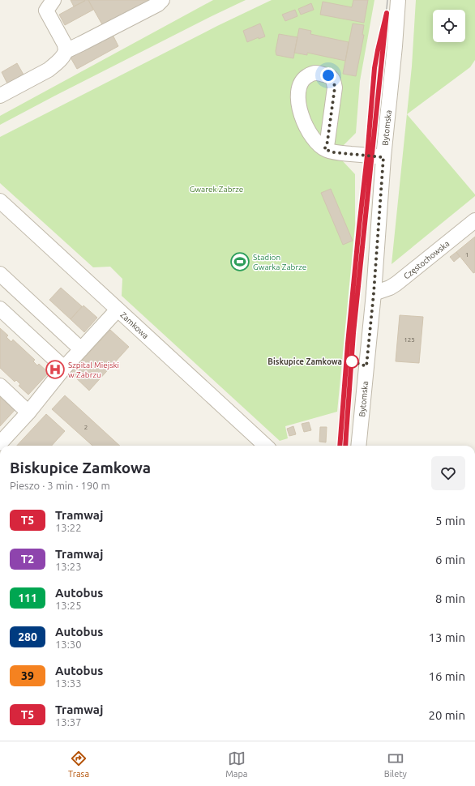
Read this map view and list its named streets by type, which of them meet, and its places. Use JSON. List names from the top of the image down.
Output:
{
  "streets": {
    "street": ["Bytomska", "Częstochowska", "Zamkowa"]
  },
  "crossings": [
    ["Bytomska", "Częstochowska"]
  ],
  "parks": ["Gwarek Zabrze"],
  "places": {
    "sports": ["Stadion Gwarka Zabrze"],
    "other": ["Biskupice Zamkowa"],
    "hospital": ["Szpital Miejski w Zabrzu"]
  },
  "lines": ["tram line T5"],
  "house_numbers": ["1", "125", "2"],
  "page": {
    "heading": ["Biskupice Zamkowa", "Pieszo · 3 min · 190 m"],
    "list": [
      {
        "mark": "T5",
        "name": "Tramwaj",
        "note": "13:22",
        "value": "5 min"
      },
      {
        "mark": "T2",
        "name": "Tramwaj",
        "note": "13:23",
        "value": "6 min"
      },
      {
        "mark": "111",
        "name": "Autobus",
        "note": "13:25",
        "value": "8 min"
      },
      {
        "mark": "280",
        "name": "Autobus",
        "note": "13:30",
        "value": "13 min"
      },
      {
        "mark": "39",
        "name": "Autobus",
        "note": "13:33",
        "value": "16 min"
      },
      {
        "mark": "T5",
        "name": "Tramwaj",
        "note": "13:37",
        "value": "20 min"
      }
    ],
    "tabs": ["Trasa", "Mapa", "Bilety"]
  }
}
